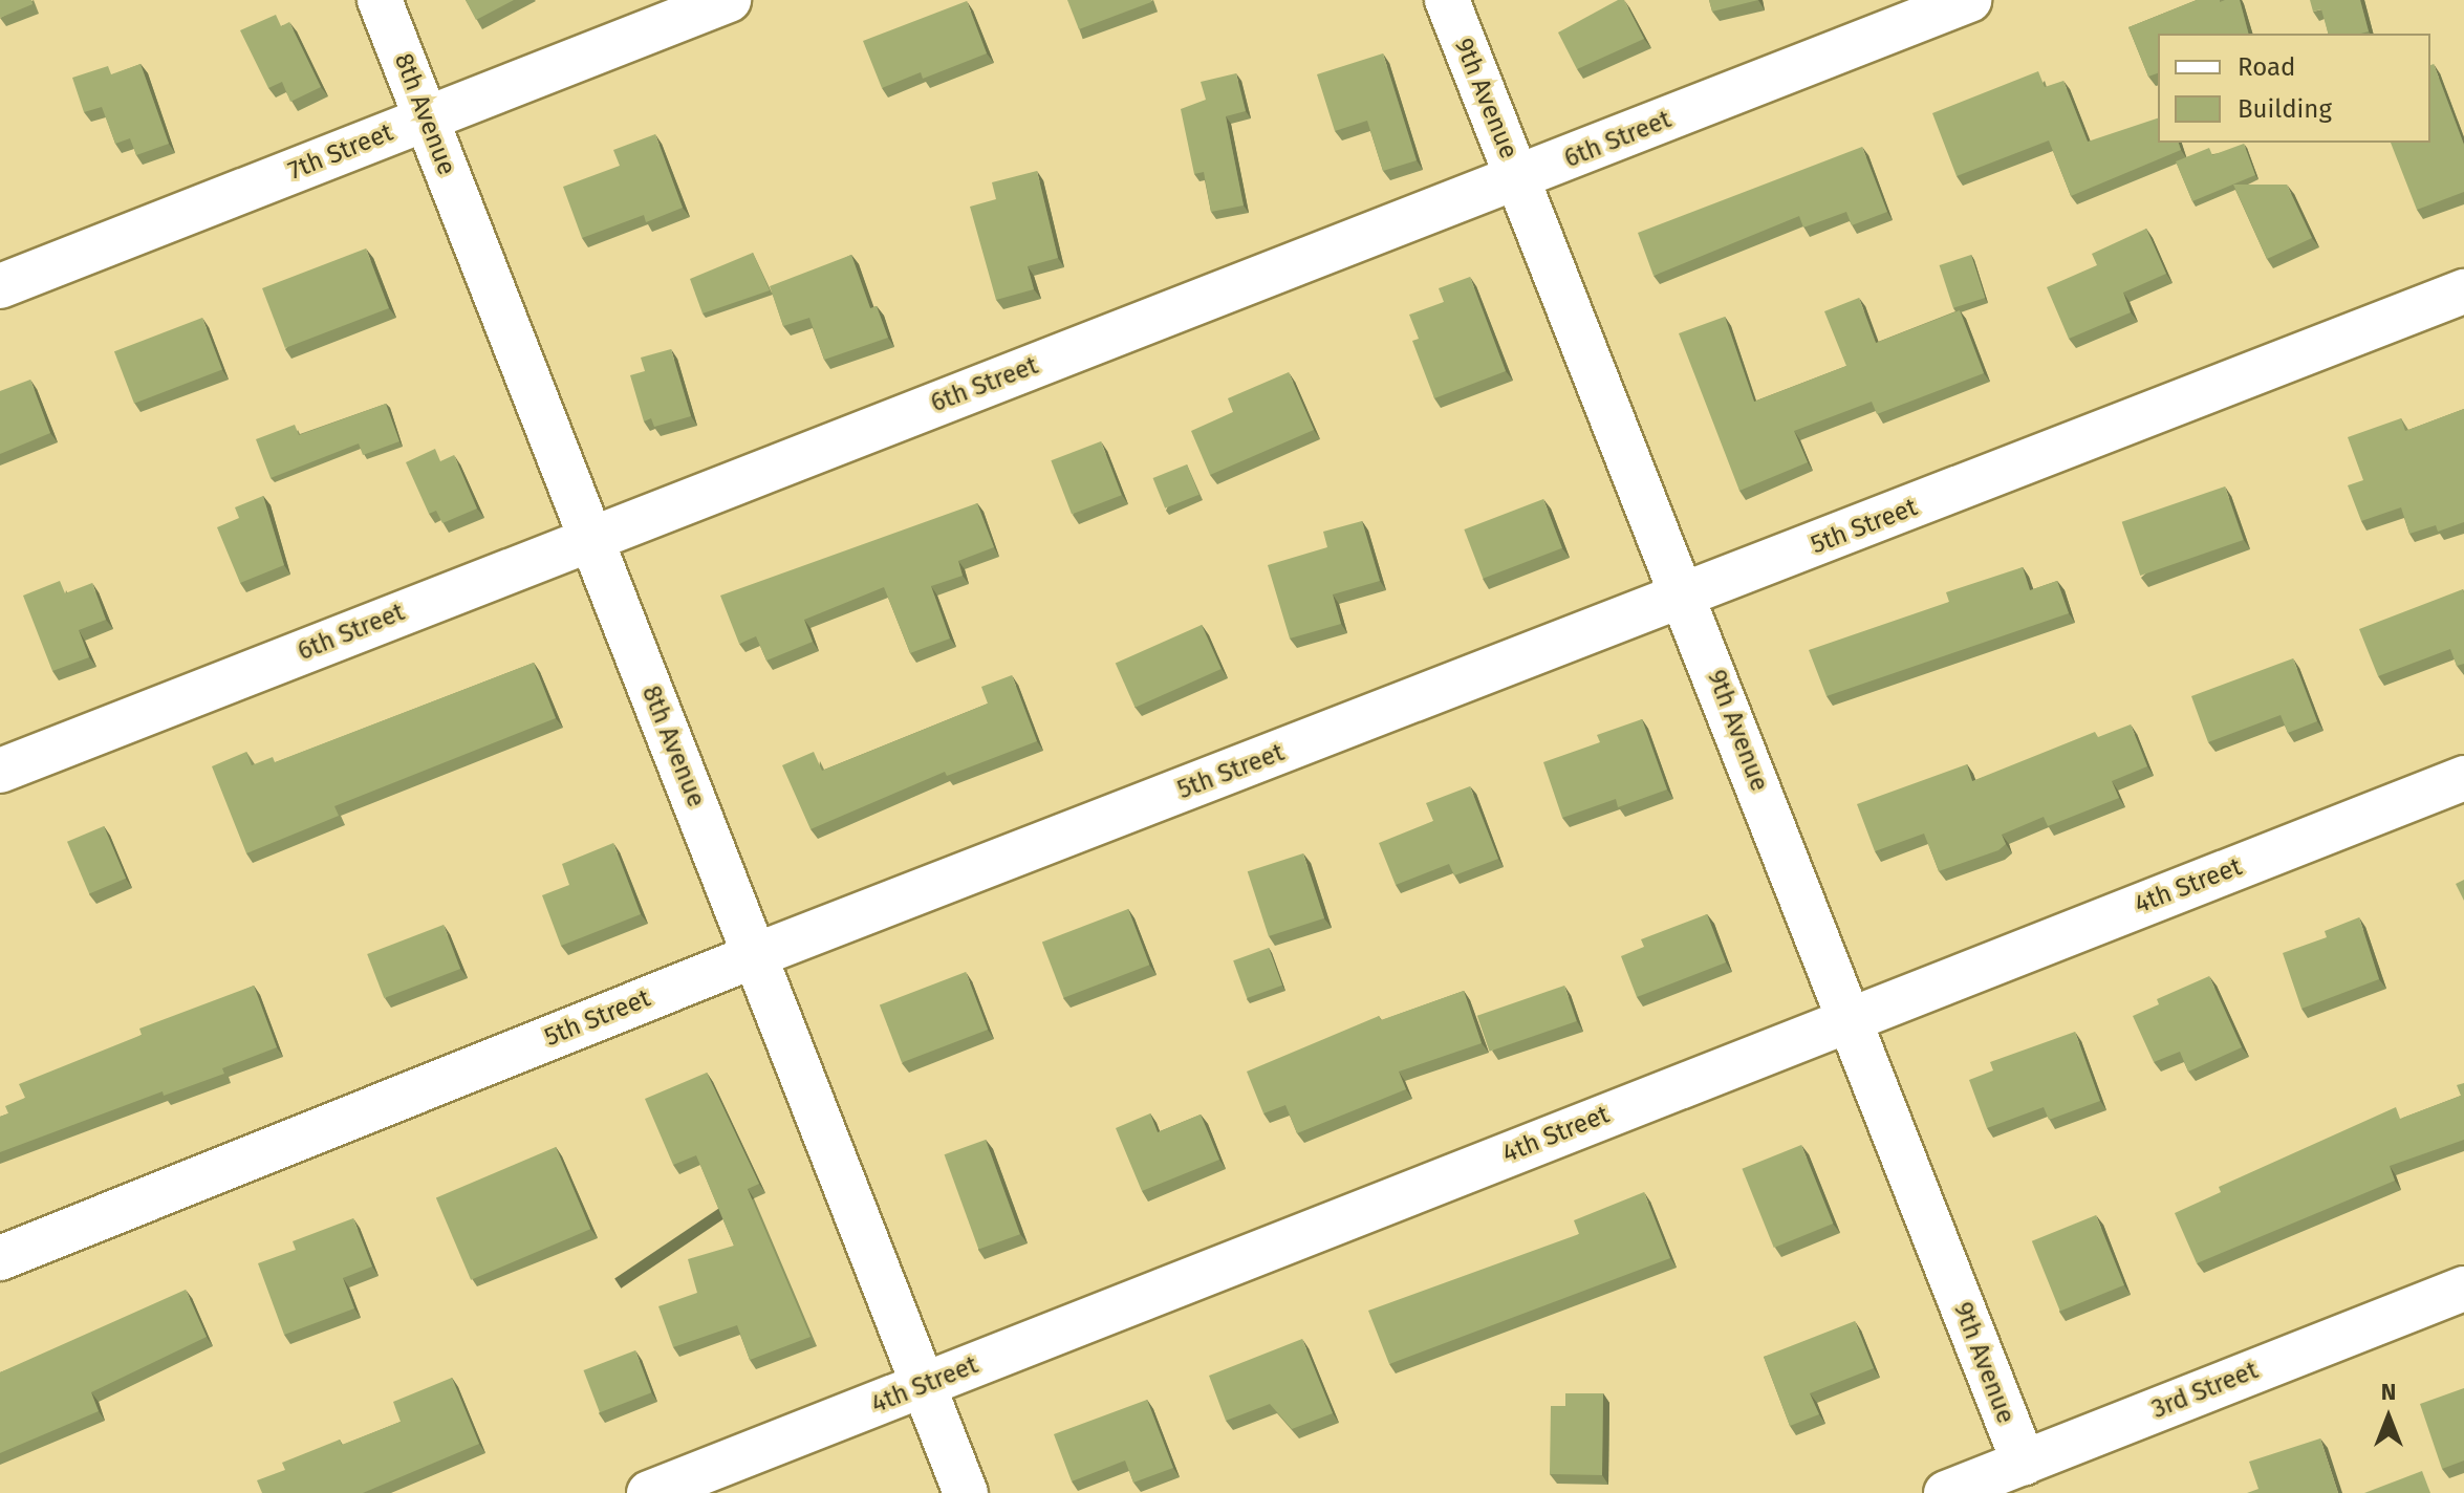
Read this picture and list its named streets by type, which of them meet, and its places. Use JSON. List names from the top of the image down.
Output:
{
  "streets": {
    "street": [
      "9th Avenue",
      "8th Avenue",
      "6th Street",
      "7th Street",
      "5th Street",
      "4th Street",
      "3rd Street"
    ]
  },
  "crossings": [
    ["9th Avenue", "6th Street"],
    ["9th Avenue", "5th Street"],
    ["9th Avenue", "4th Street"],
    ["9th Avenue", "3rd Street"],
    ["8th Avenue", "6th Street"],
    ["8th Avenue", "7th Street"],
    ["8th Avenue", "5th Street"],
    ["8th Avenue", "4th Street"]
  ],
  "legend": ["Road", "Building"],
  "north": "top"
}
